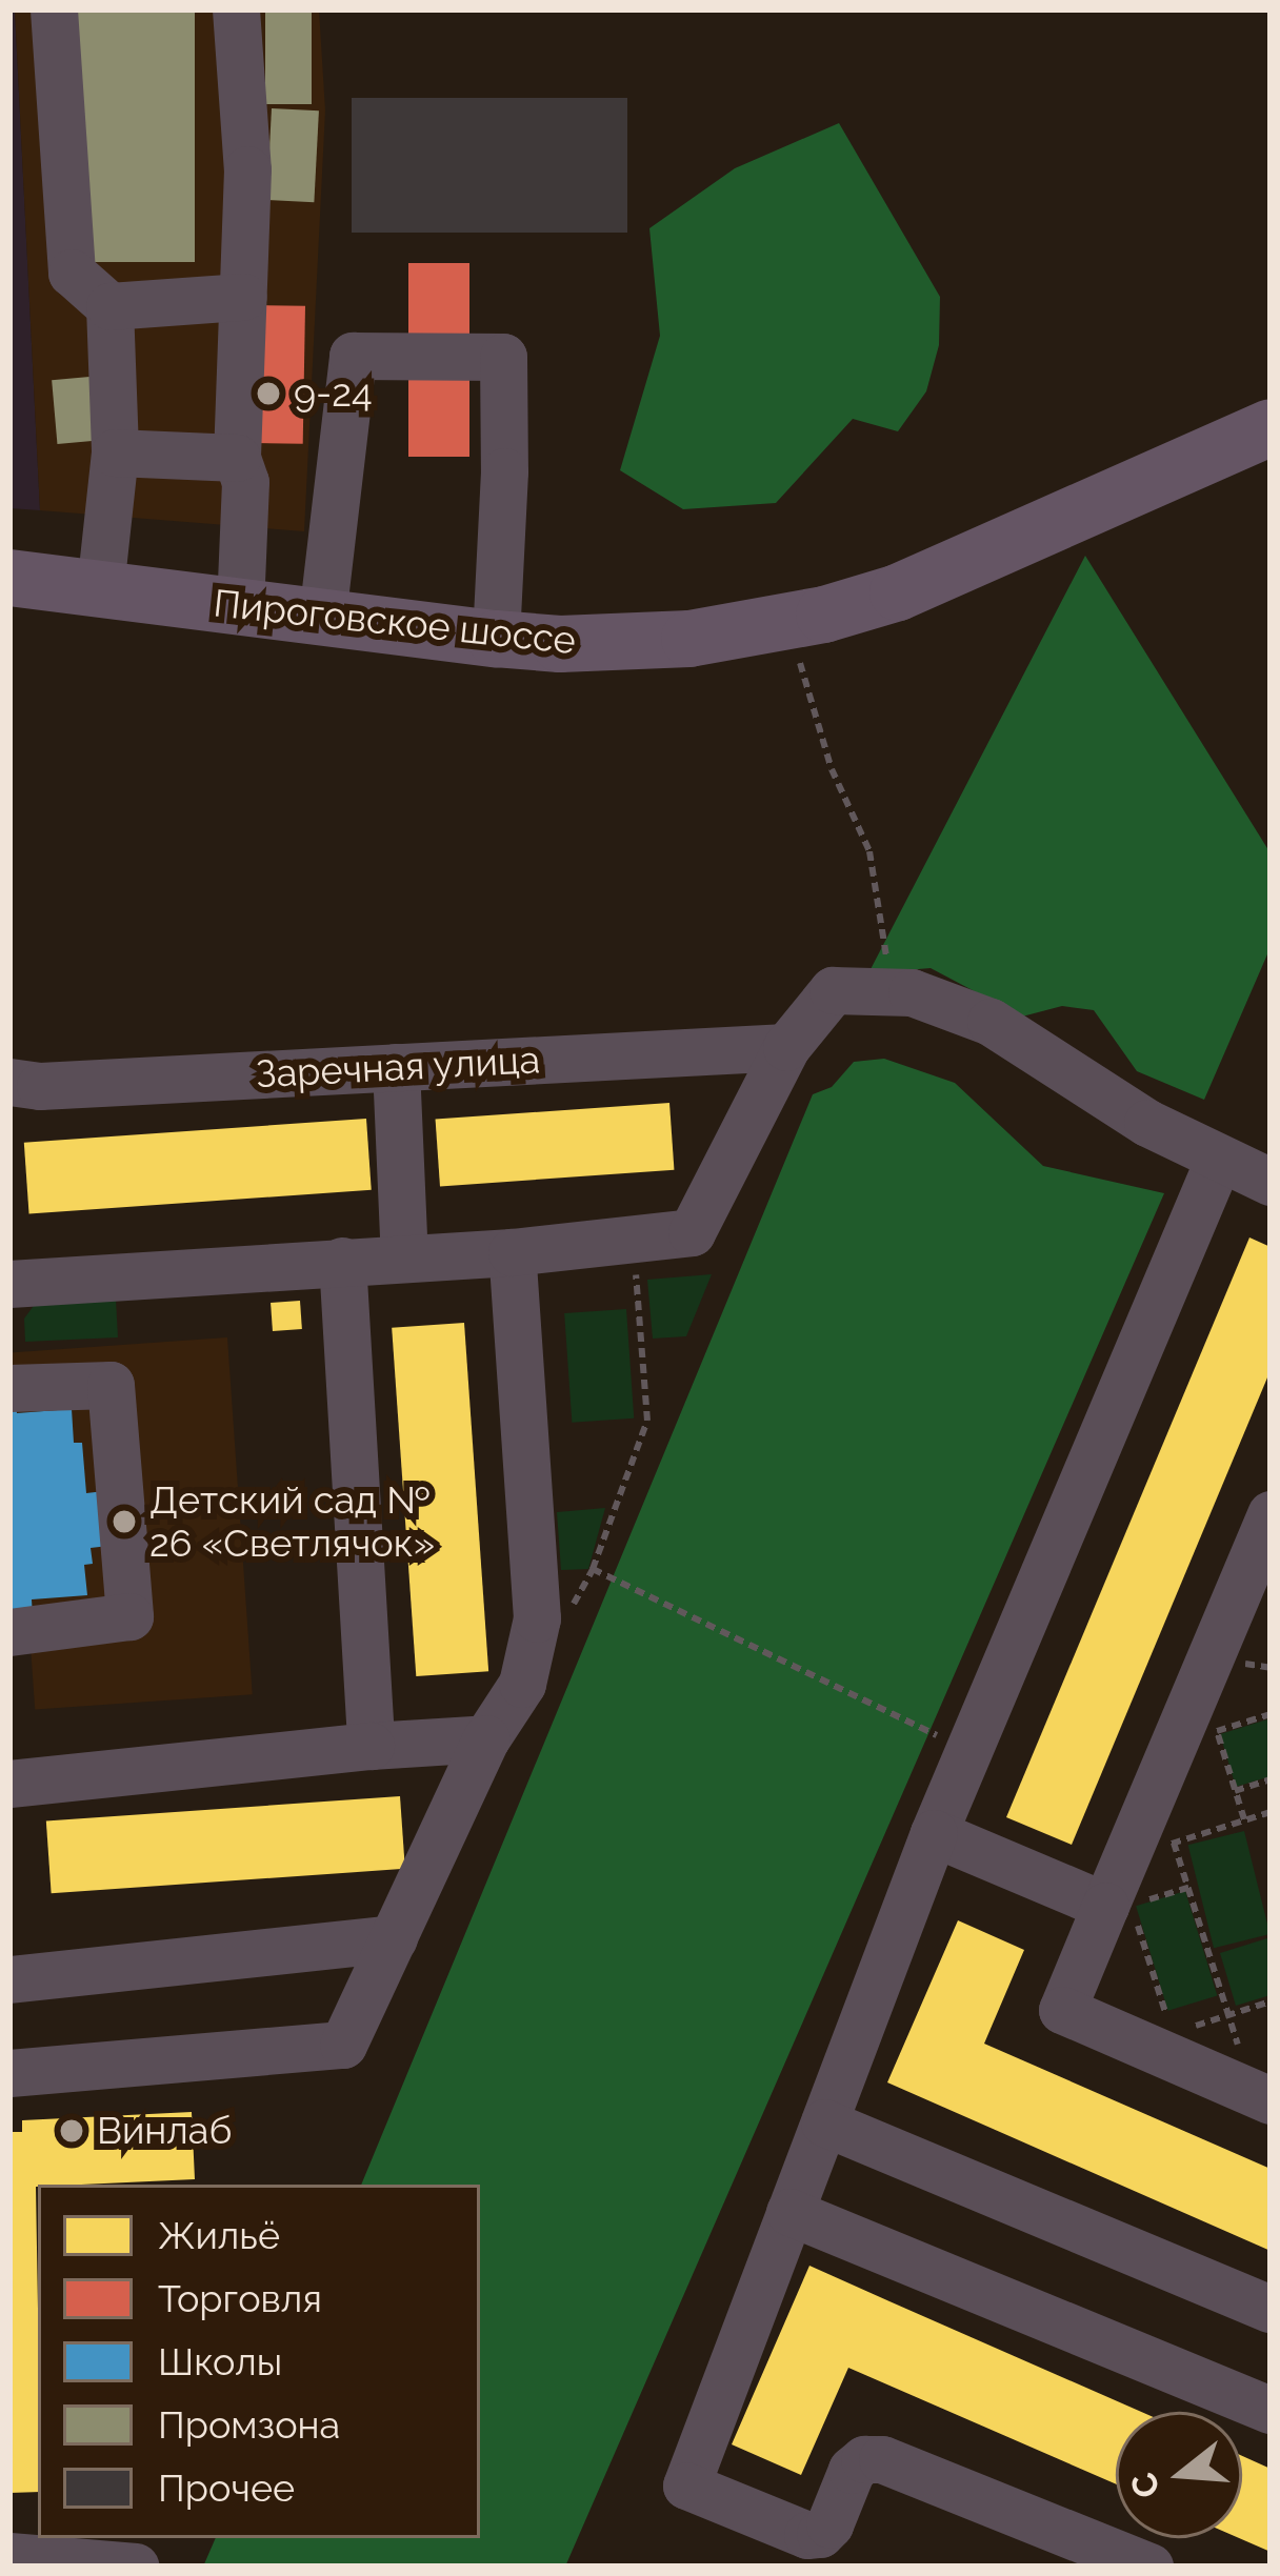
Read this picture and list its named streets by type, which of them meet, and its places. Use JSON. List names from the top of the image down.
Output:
{
  "streets": {
    "main road": ["Пироговское шоссе"],
    "street": ["Заречная улица"]
  },
  "places": ["9-24", "Детский сад № 26 «Светлячок»", "Винлаб"],
  "legend": [
    "Жильё",
    "Торговля",
    "Школы",
    "Промзона",
    "Прочее"
  ],
  "north": "left"
}
